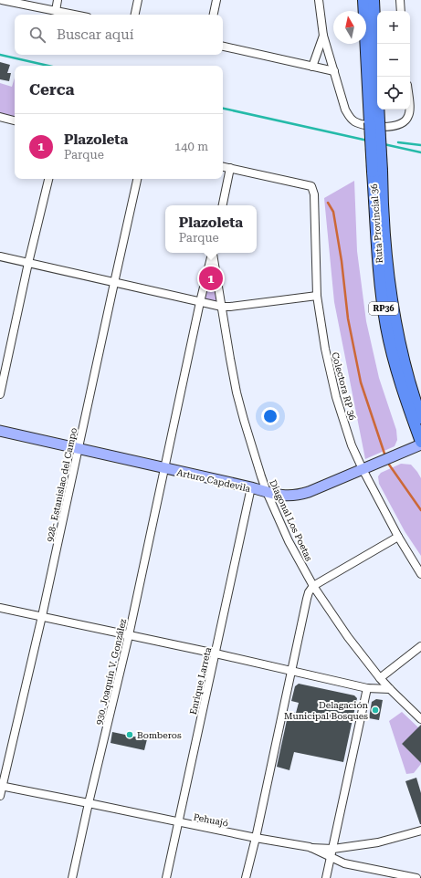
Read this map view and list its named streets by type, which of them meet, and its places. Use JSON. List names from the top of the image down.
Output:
{
  "streets": {
    "main road": ["Ruta Provincial 36", "RP36"],
    "street": [
      "Colectora RP 36",
      "Arturo Capdevila",
      "928- Estanislao del Campo",
      "Diagonal Los Poetas",
      "930. Joaquín V. González",
      "Enrique Larreta",
      "Pehuajó"
    ]
  },
  "crossings": [
    ["Colectora RP 36", "Arturo Capdevila"],
    ["Arturo Capdevila", "928- Estanislao del Campo"],
    ["Arturo Capdevila", "Diagonal Los Poetas"],
    ["Arturo Capdevila", "930. Joaquín V. González"],
    ["Arturo Capdevila", "Enrique Larreta"],
    ["928- Estanislao del Campo", "Pehuajó"],
    ["930. Joaquín V. González", "Pehuajó"],
    ["Enrique Larreta", "Pehuajó"]
  ],
  "places": ["Delagación Municipal Bosques", "Bomberos"],
  "north": "top",
  "page": {
    "map_buttons": ["+", "−"],
    "search": "Buscar aquí",
    "heading": "Cerca",
    "list": [
      {
        "mark": "1",
        "name": "Plazoleta",
        "note": "Parque",
        "value": "140 m"
      }
    ],
    "popup": ["Plazoleta", "Parque"],
    "pins": "1"
  }
}
